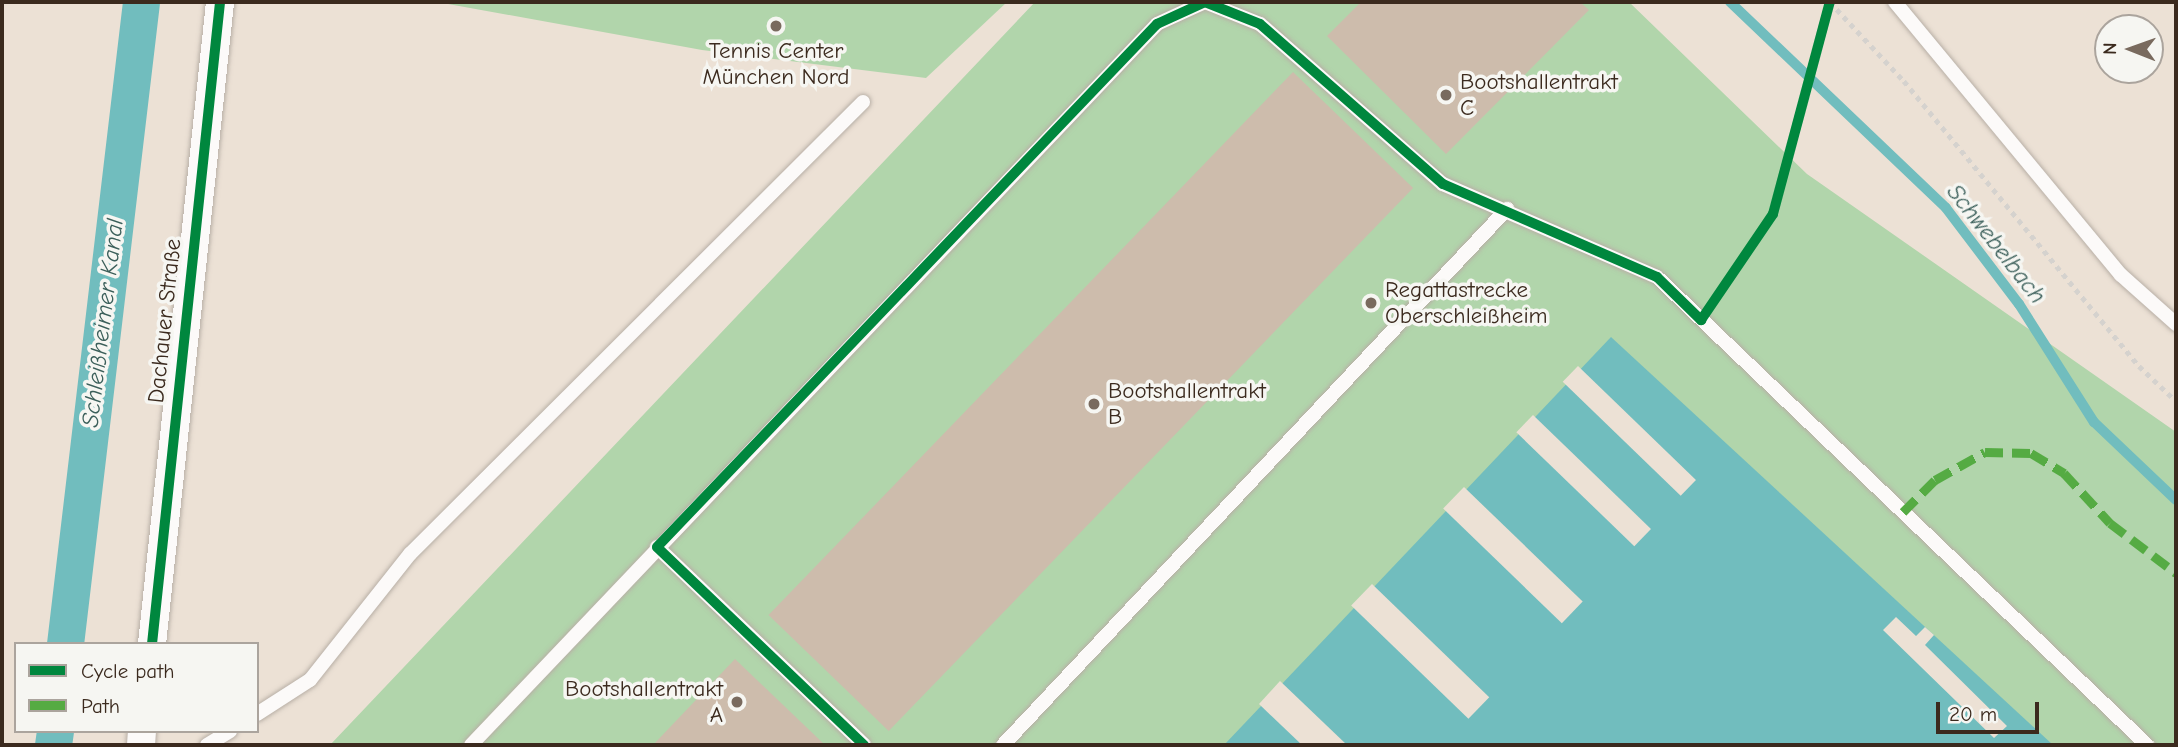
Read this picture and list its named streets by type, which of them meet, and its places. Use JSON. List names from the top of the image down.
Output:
{
  "streets": {
    "street": ["Dachauer Straße"]
  },
  "water": ["Schwebelbach", "Schleißheimer Kanal"],
  "places": [
    "Tennis Center München Nord",
    "Bootshallentrakt C",
    "Regattastrecke Oberschleißheim",
    "Bootshallentrakt B",
    "Bootshallentrakt A"
  ],
  "legend": ["Cycle path", "Path"],
  "scale_bar": "20 m",
  "north": "left"
}
